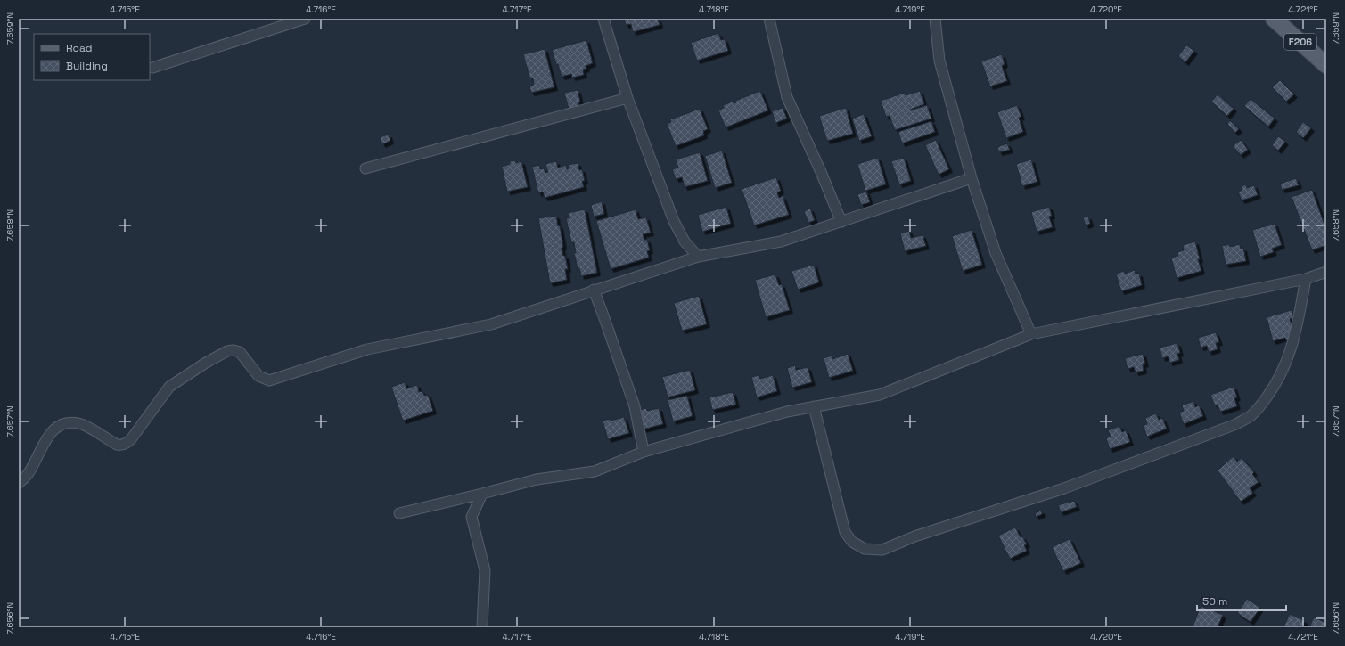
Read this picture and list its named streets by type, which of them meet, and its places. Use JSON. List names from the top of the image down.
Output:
{
  "streets": {
    "main road": ["F206"]
  },
  "legend": ["Road", "Building"],
  "scale_bar": "50 m",
  "coordinates": [
    "4.715°E",
    "4.716°E",
    "4.717°E",
    "4.718°E",
    "4.719°E",
    "4.720°E",
    "4.721°E",
    "7.659°N",
    "7.658°N",
    "7.657°N",
    "7.656°N"
  ]
}
